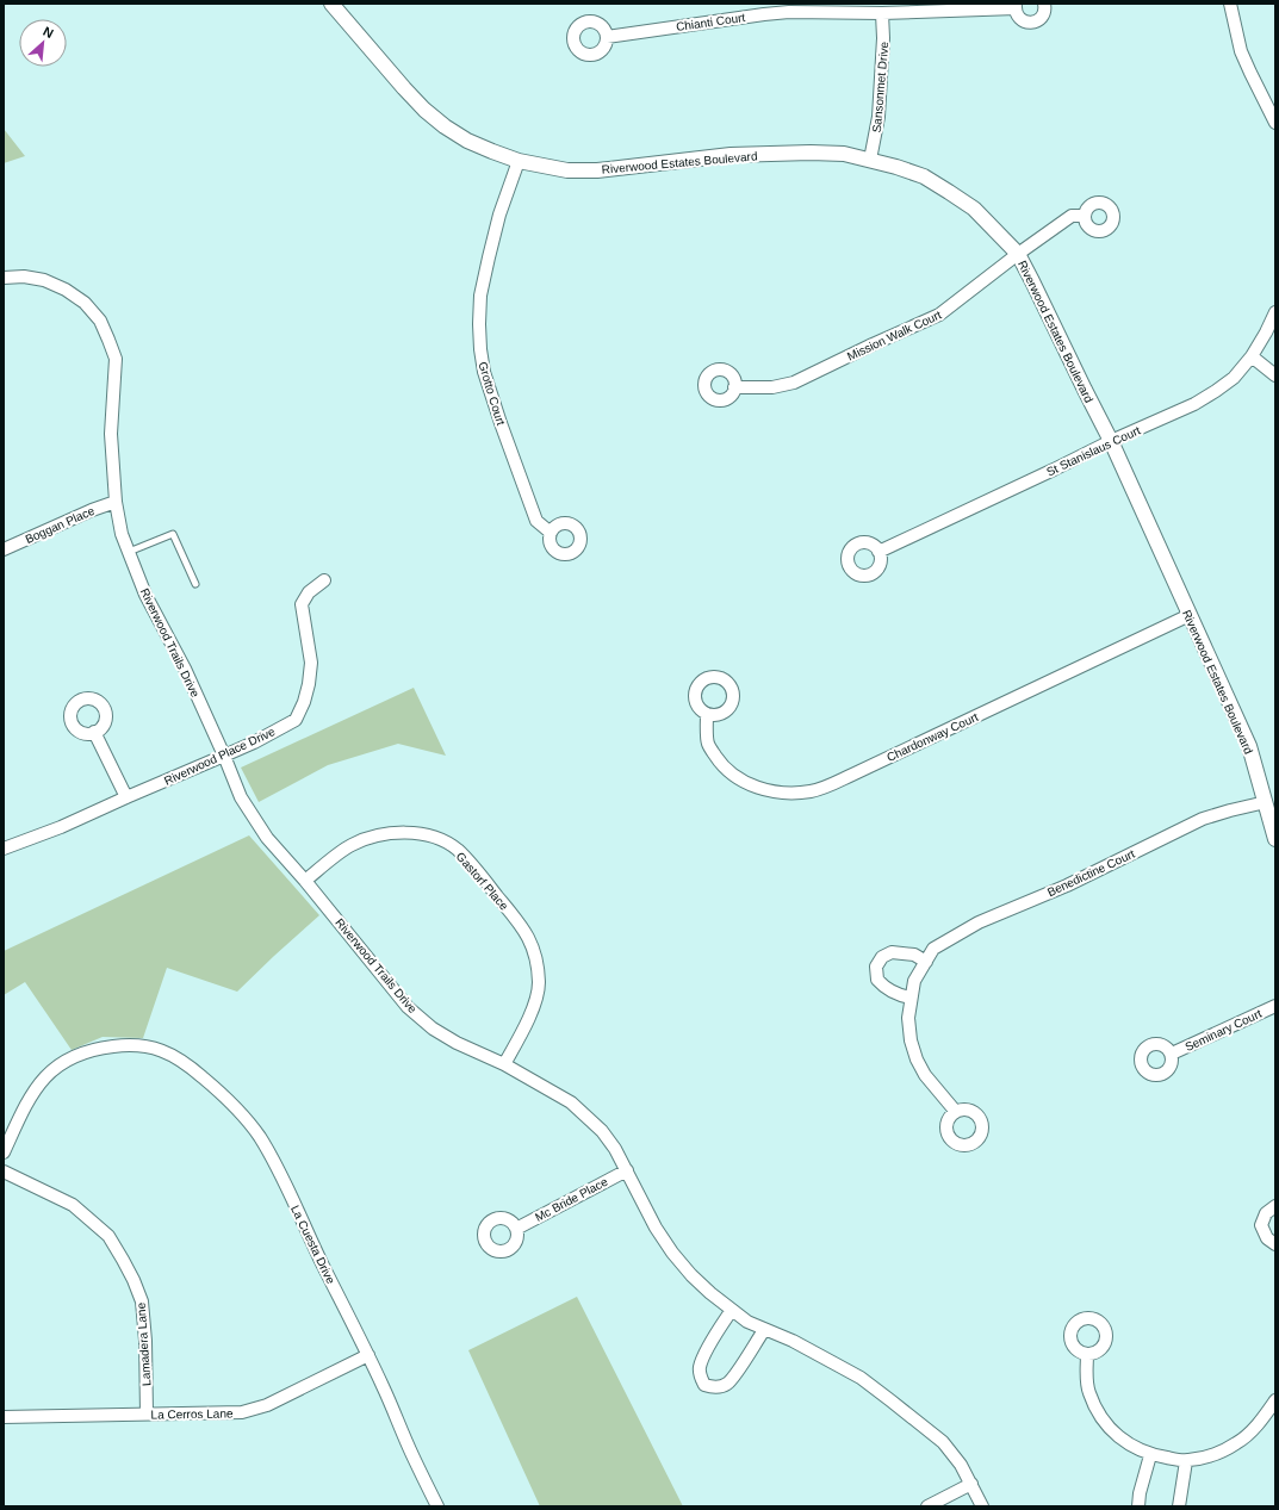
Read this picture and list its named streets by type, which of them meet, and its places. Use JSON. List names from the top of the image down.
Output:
{
  "streets": {
    "street": [
      "Chianti Court",
      "Sansonmet Drive",
      "Riverwood Estates Boulevard",
      "Mission Walk Court",
      "Grotto Court",
      "St Stanislaus Court",
      "Boggan Place",
      "Riverwood Trails Drive",
      "Chardonway Court",
      "Riverwood Place Drive",
      "Benedictine Court",
      "Gastorf Place",
      "Seminary Court",
      "Mc Bride Place",
      "La Cuesta Drive",
      "Lamadera Lane",
      "La Cerros Lane"
    ]
  },
  "crossings": [
    ["Chianti Court", "Sansonmet Drive"],
    ["Sansonmet Drive", "Riverwood Estates Boulevard"],
    ["Riverwood Estates Boulevard", "Mission Walk Court"],
    ["Riverwood Estates Boulevard", "Grotto Court"],
    ["Riverwood Estates Boulevard", "St Stanislaus Court"],
    ["Riverwood Estates Boulevard", "Chardonway Court"],
    ["Riverwood Estates Boulevard", "Benedictine Court"],
    ["Boggan Place", "Riverwood Trails Drive"],
    ["Riverwood Trails Drive", "Riverwood Place Drive"],
    ["Riverwood Trails Drive", "Gastorf Place"],
    ["Riverwood Trails Drive", "Mc Bride Place"],
    ["La Cuesta Drive", "La Cerros Lane"],
    ["Lamadera Lane", "La Cerros Lane"]
  ],
  "north": "top right"
}
